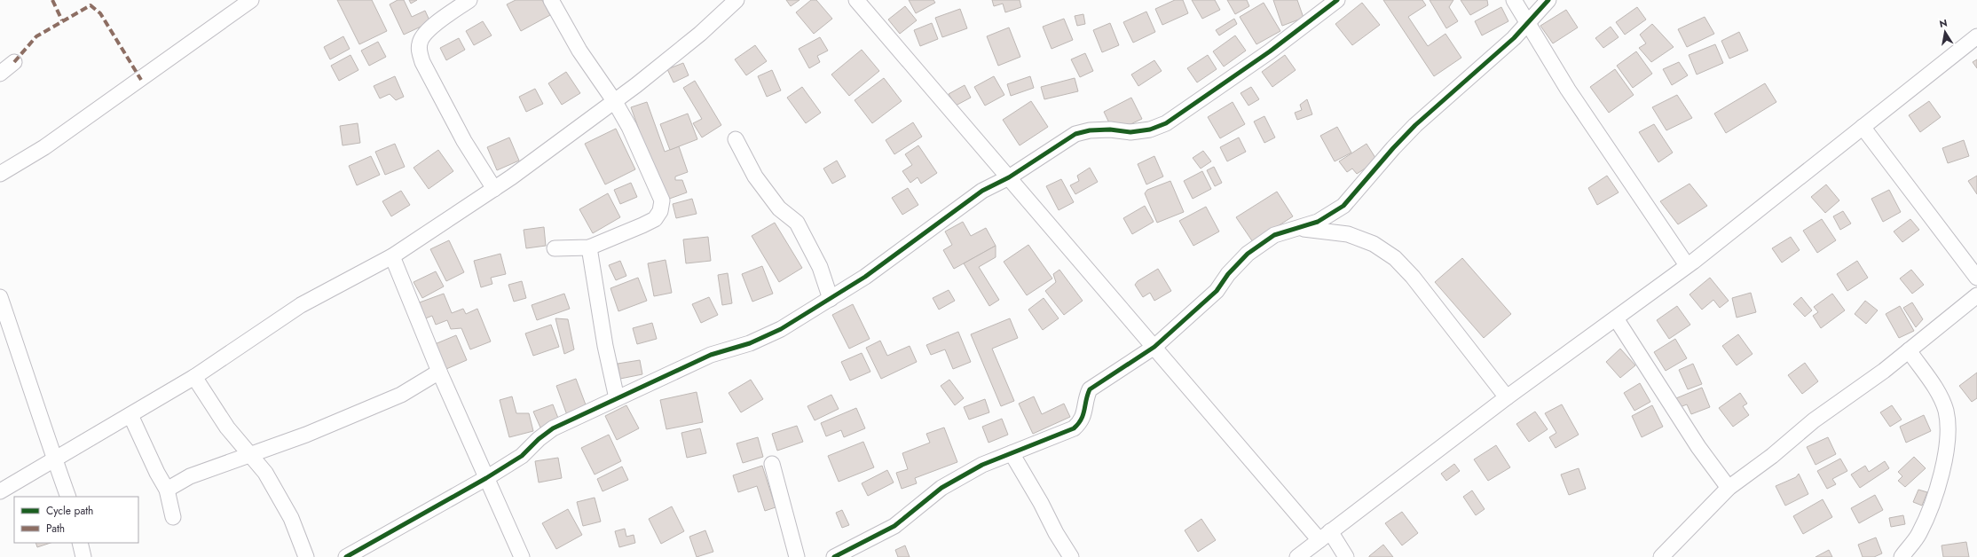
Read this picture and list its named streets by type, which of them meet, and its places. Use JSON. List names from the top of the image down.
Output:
{
  "legend": ["Cycle path", "Path"],
  "north": "top"
}
